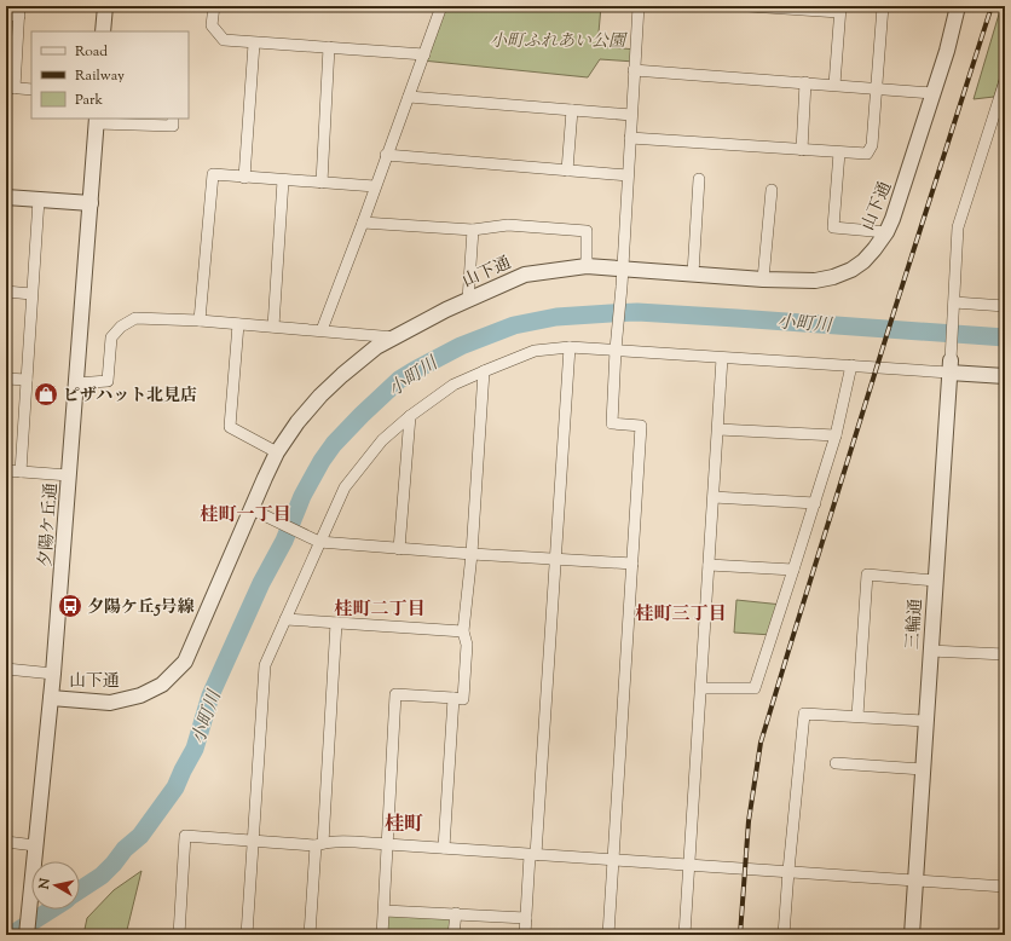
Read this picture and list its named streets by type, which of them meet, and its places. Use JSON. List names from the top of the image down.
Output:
{
  "streets": {
    "street": ["山下通", "夕陽ケ丘通", "三輪通"]
  },
  "crossings": [
    ["山下通", "夕陽ケ丘通"]
  ],
  "districts": [
    "桂町一丁目",
    "桂町二丁目",
    "桂町三丁目",
    "桂町"
  ],
  "water": ["小町川"],
  "parks": ["小町ふれあい公園"],
  "places": {
    "shop": ["ピザハット北見店"],
    "bus stop": ["夕陽ケ丘5号線"]
  },
  "legend": ["Road", "Railway", "Park"],
  "north": "left"
}
